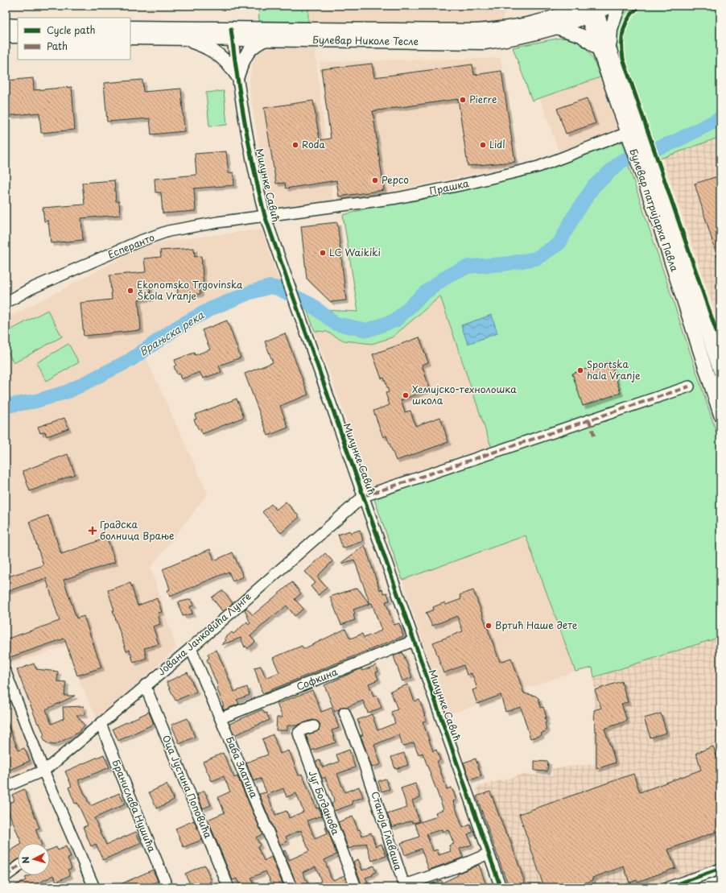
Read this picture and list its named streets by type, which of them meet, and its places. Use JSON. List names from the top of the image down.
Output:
{
  "streets": {
    "main road": ["Булевар Николе Тесле", "Булевар патријарха Павла"],
    "street": [
      "Милунке Савић",
      "Прашка",
      "Есперанто",
      "Јована Јанковића Лунге",
      "Софкина",
      "Баба Златина",
      "Оца Јустина Поповића",
      "Југ Богданова",
      "Бранислава Нушића",
      "Станоја Главаша"
    ]
  },
  "crossings": [
    ["Булевар Николе Тесле", "Милунке Савић"],
    ["Булевар Николе Тесле", "Булевар патријарха Павла"],
    ["Милунке Савић", "Прашка"],
    ["Милунке Савић", "Есперанто"],
    ["Милунке Савић", "Јована Јанковића Лунге"],
    ["Милунке Савић", "Софкина"],
    ["Милунке Савић", "Станоја Главаша"],
    ["Прашка", "Булевар патријарха Павла"],
    ["Прашка", "Есперанто"],
    ["Јована Јанковића Лунге", "Баба Златина"],
    ["Јована Јанковића Лунге", "Оца Јустина Поповића"],
    ["Јована Јанковића Лунге", "Бранислава Нушића"],
    ["Софкина", "Баба Златина"]
  ],
  "water": ["Врањска река"],
  "places": {
    "other": [
      "Pierre",
      "Roda",
      "Lidl",
      "Pepco",
      "LC Waikiki",
      "Ekonomsko Trgovinska Škola Vranje",
      "Sportska hala Vranje",
      "Хемијско-технолошка школа",
      "Вртић Наше дете"
    ],
    "health": ["Градска болница Врање"]
  },
  "legend": ["Cycle path", "Path"],
  "north": "left"
}
